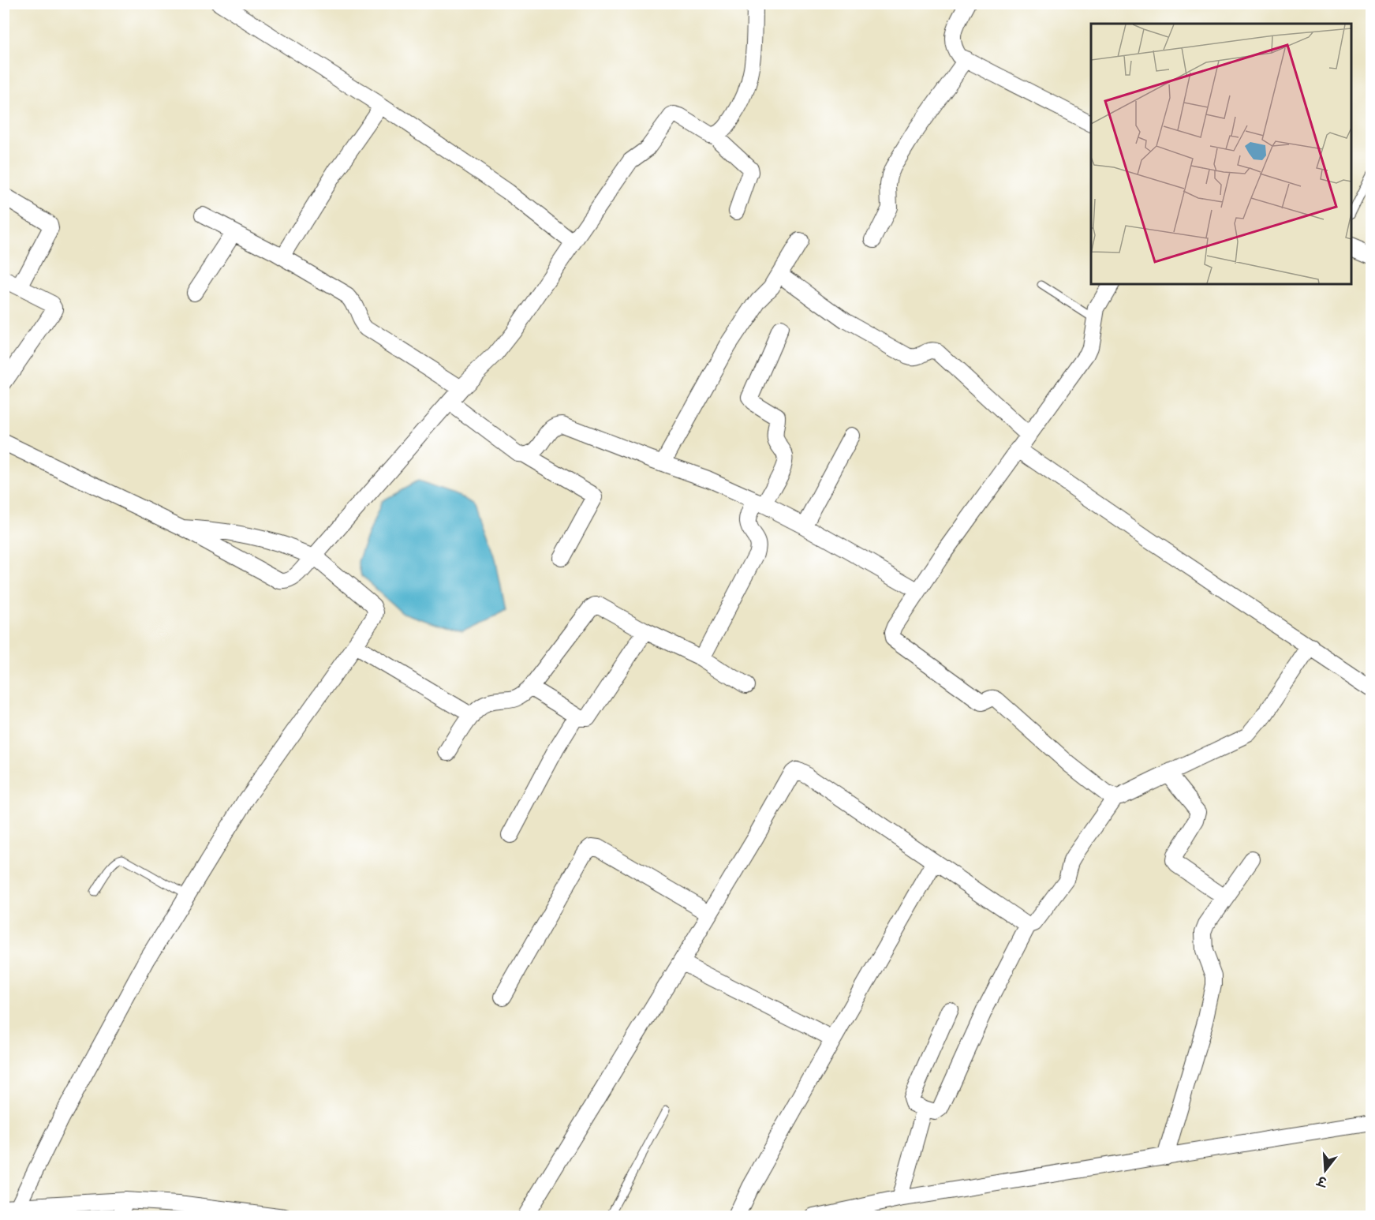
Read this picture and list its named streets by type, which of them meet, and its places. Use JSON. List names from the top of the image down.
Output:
{
  "north": "bottom"
}
